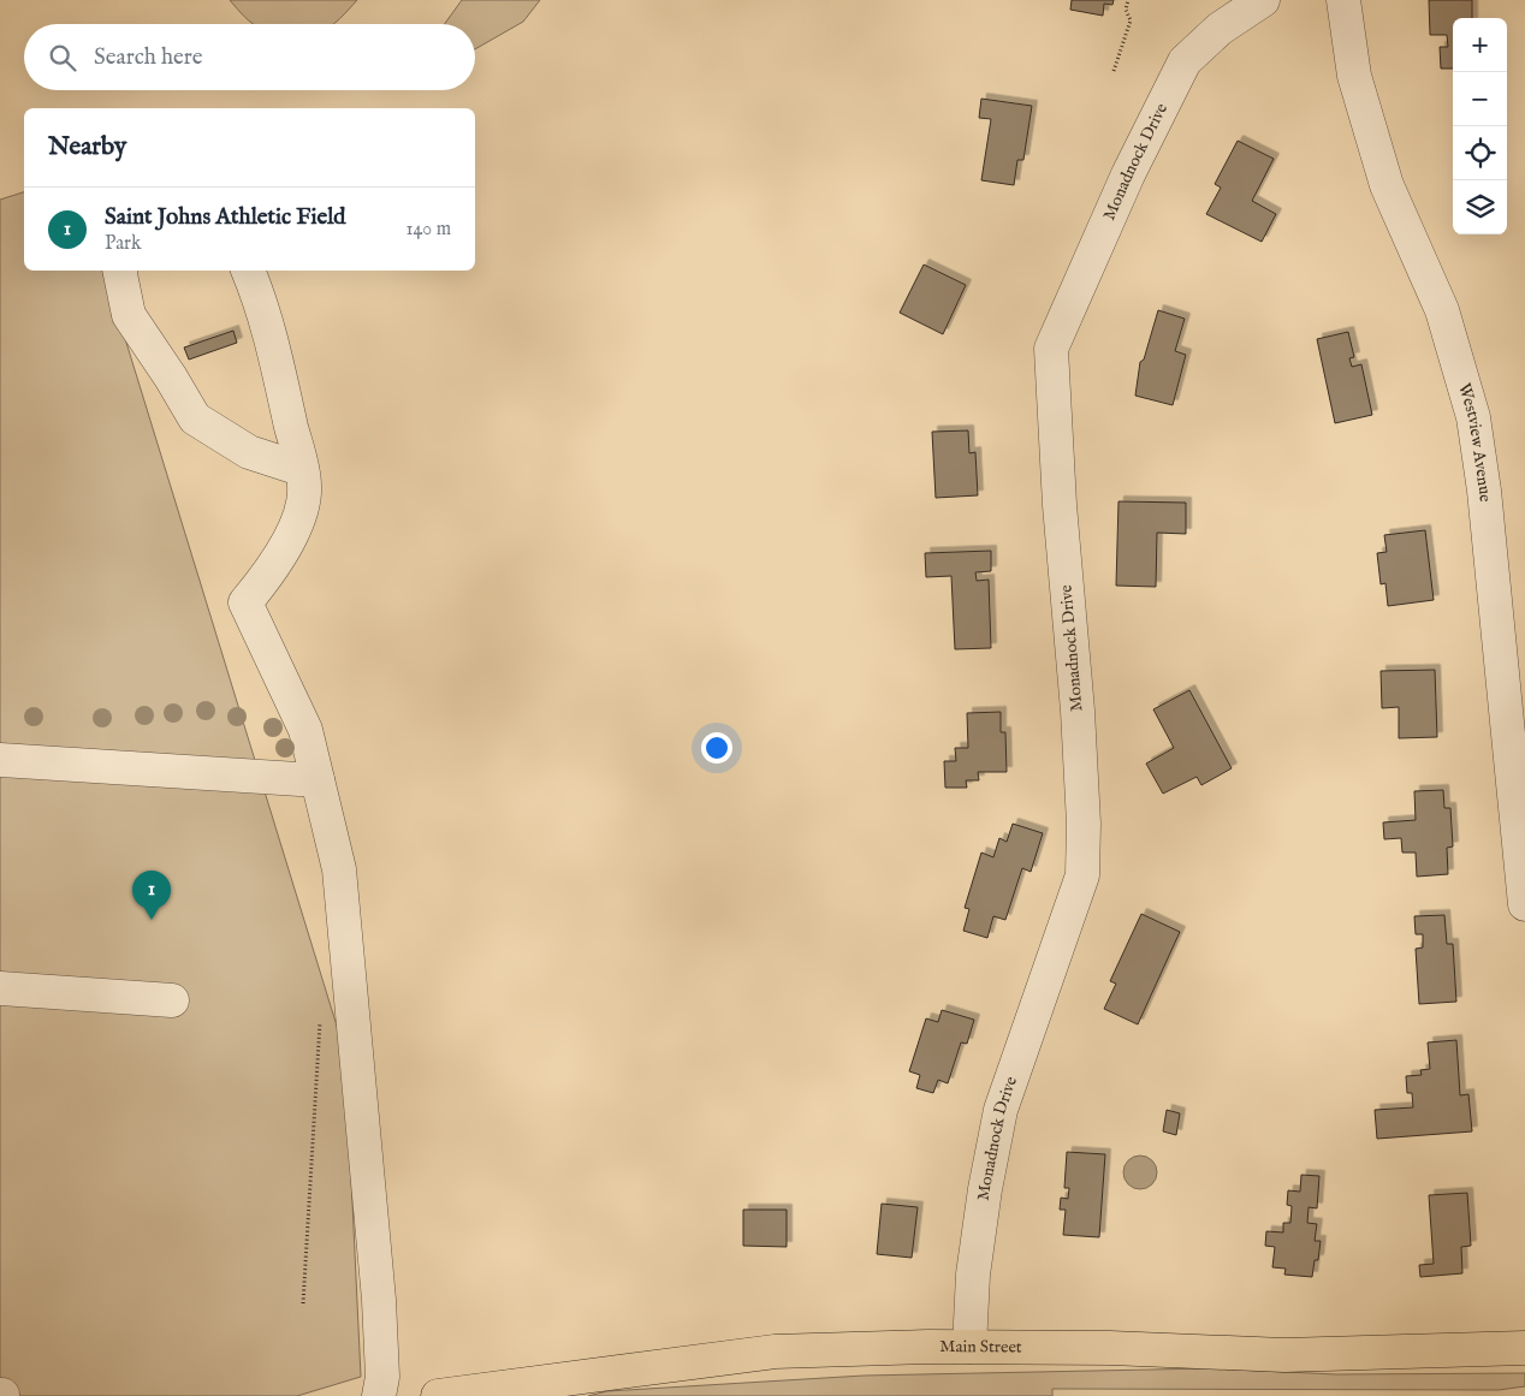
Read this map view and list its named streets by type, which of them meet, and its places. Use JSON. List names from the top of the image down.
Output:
{
  "streets": {
    "main road": ["Main Street"],
    "street": ["Monadnock Drive", "Westview Avenue"]
  },
  "crossings": [
    ["Monadnock Drive", "Main Street"]
  ],
  "page": {
    "map_buttons": ["+", "−"],
    "search": "Search here",
    "heading": "Nearby",
    "list": [
      {
        "mark": "1",
        "name": "Saint Johns Athletic Field",
        "note": "Park",
        "value": "140 m"
      }
    ],
    "pins": "1"
  }
}
